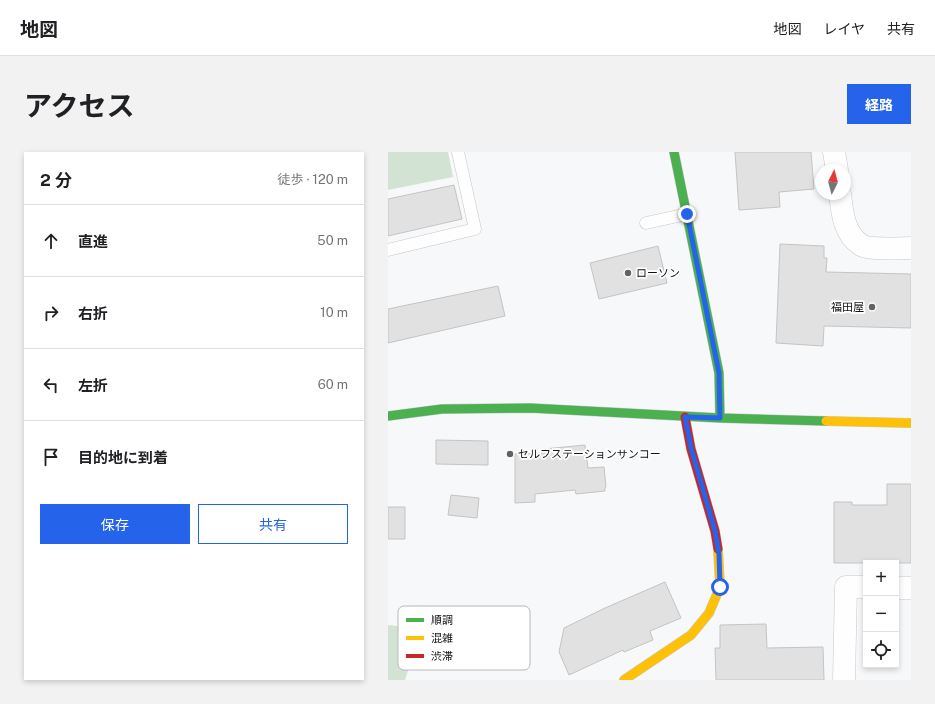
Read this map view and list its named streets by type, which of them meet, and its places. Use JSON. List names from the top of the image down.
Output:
{
  "places": ["ローソン", "福田屋", "セルフステーションサンコー"],
  "legend": ["順調", "混雑", "渋滞"],
  "north": "top",
  "page": {
    "header": "地図",
    "nav": ["地図", "レイヤ", "共有"],
    "title": "アクセス",
    "buttons": [
      "経路",
      ["保存", "共有"]
    ],
    "heading": ["2 分", "徒歩 · 120 m"],
    "list": [
      ["直進", "50 m"],
      ["右折", "10 m"],
      ["左折", "60 m"],
      "目的地に到着"
    ],
    "map_buttons": ["+", "−"]
  }
}
